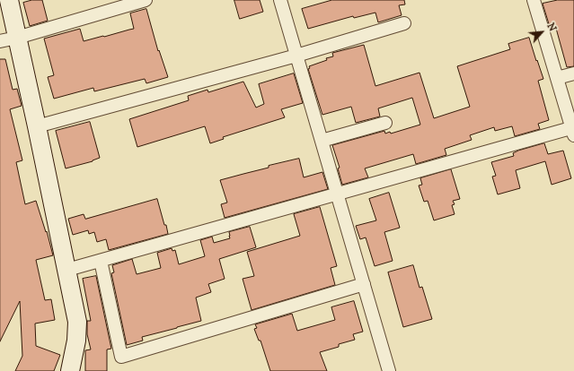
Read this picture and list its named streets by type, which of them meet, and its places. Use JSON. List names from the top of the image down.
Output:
{
  "north": "top right"
}
